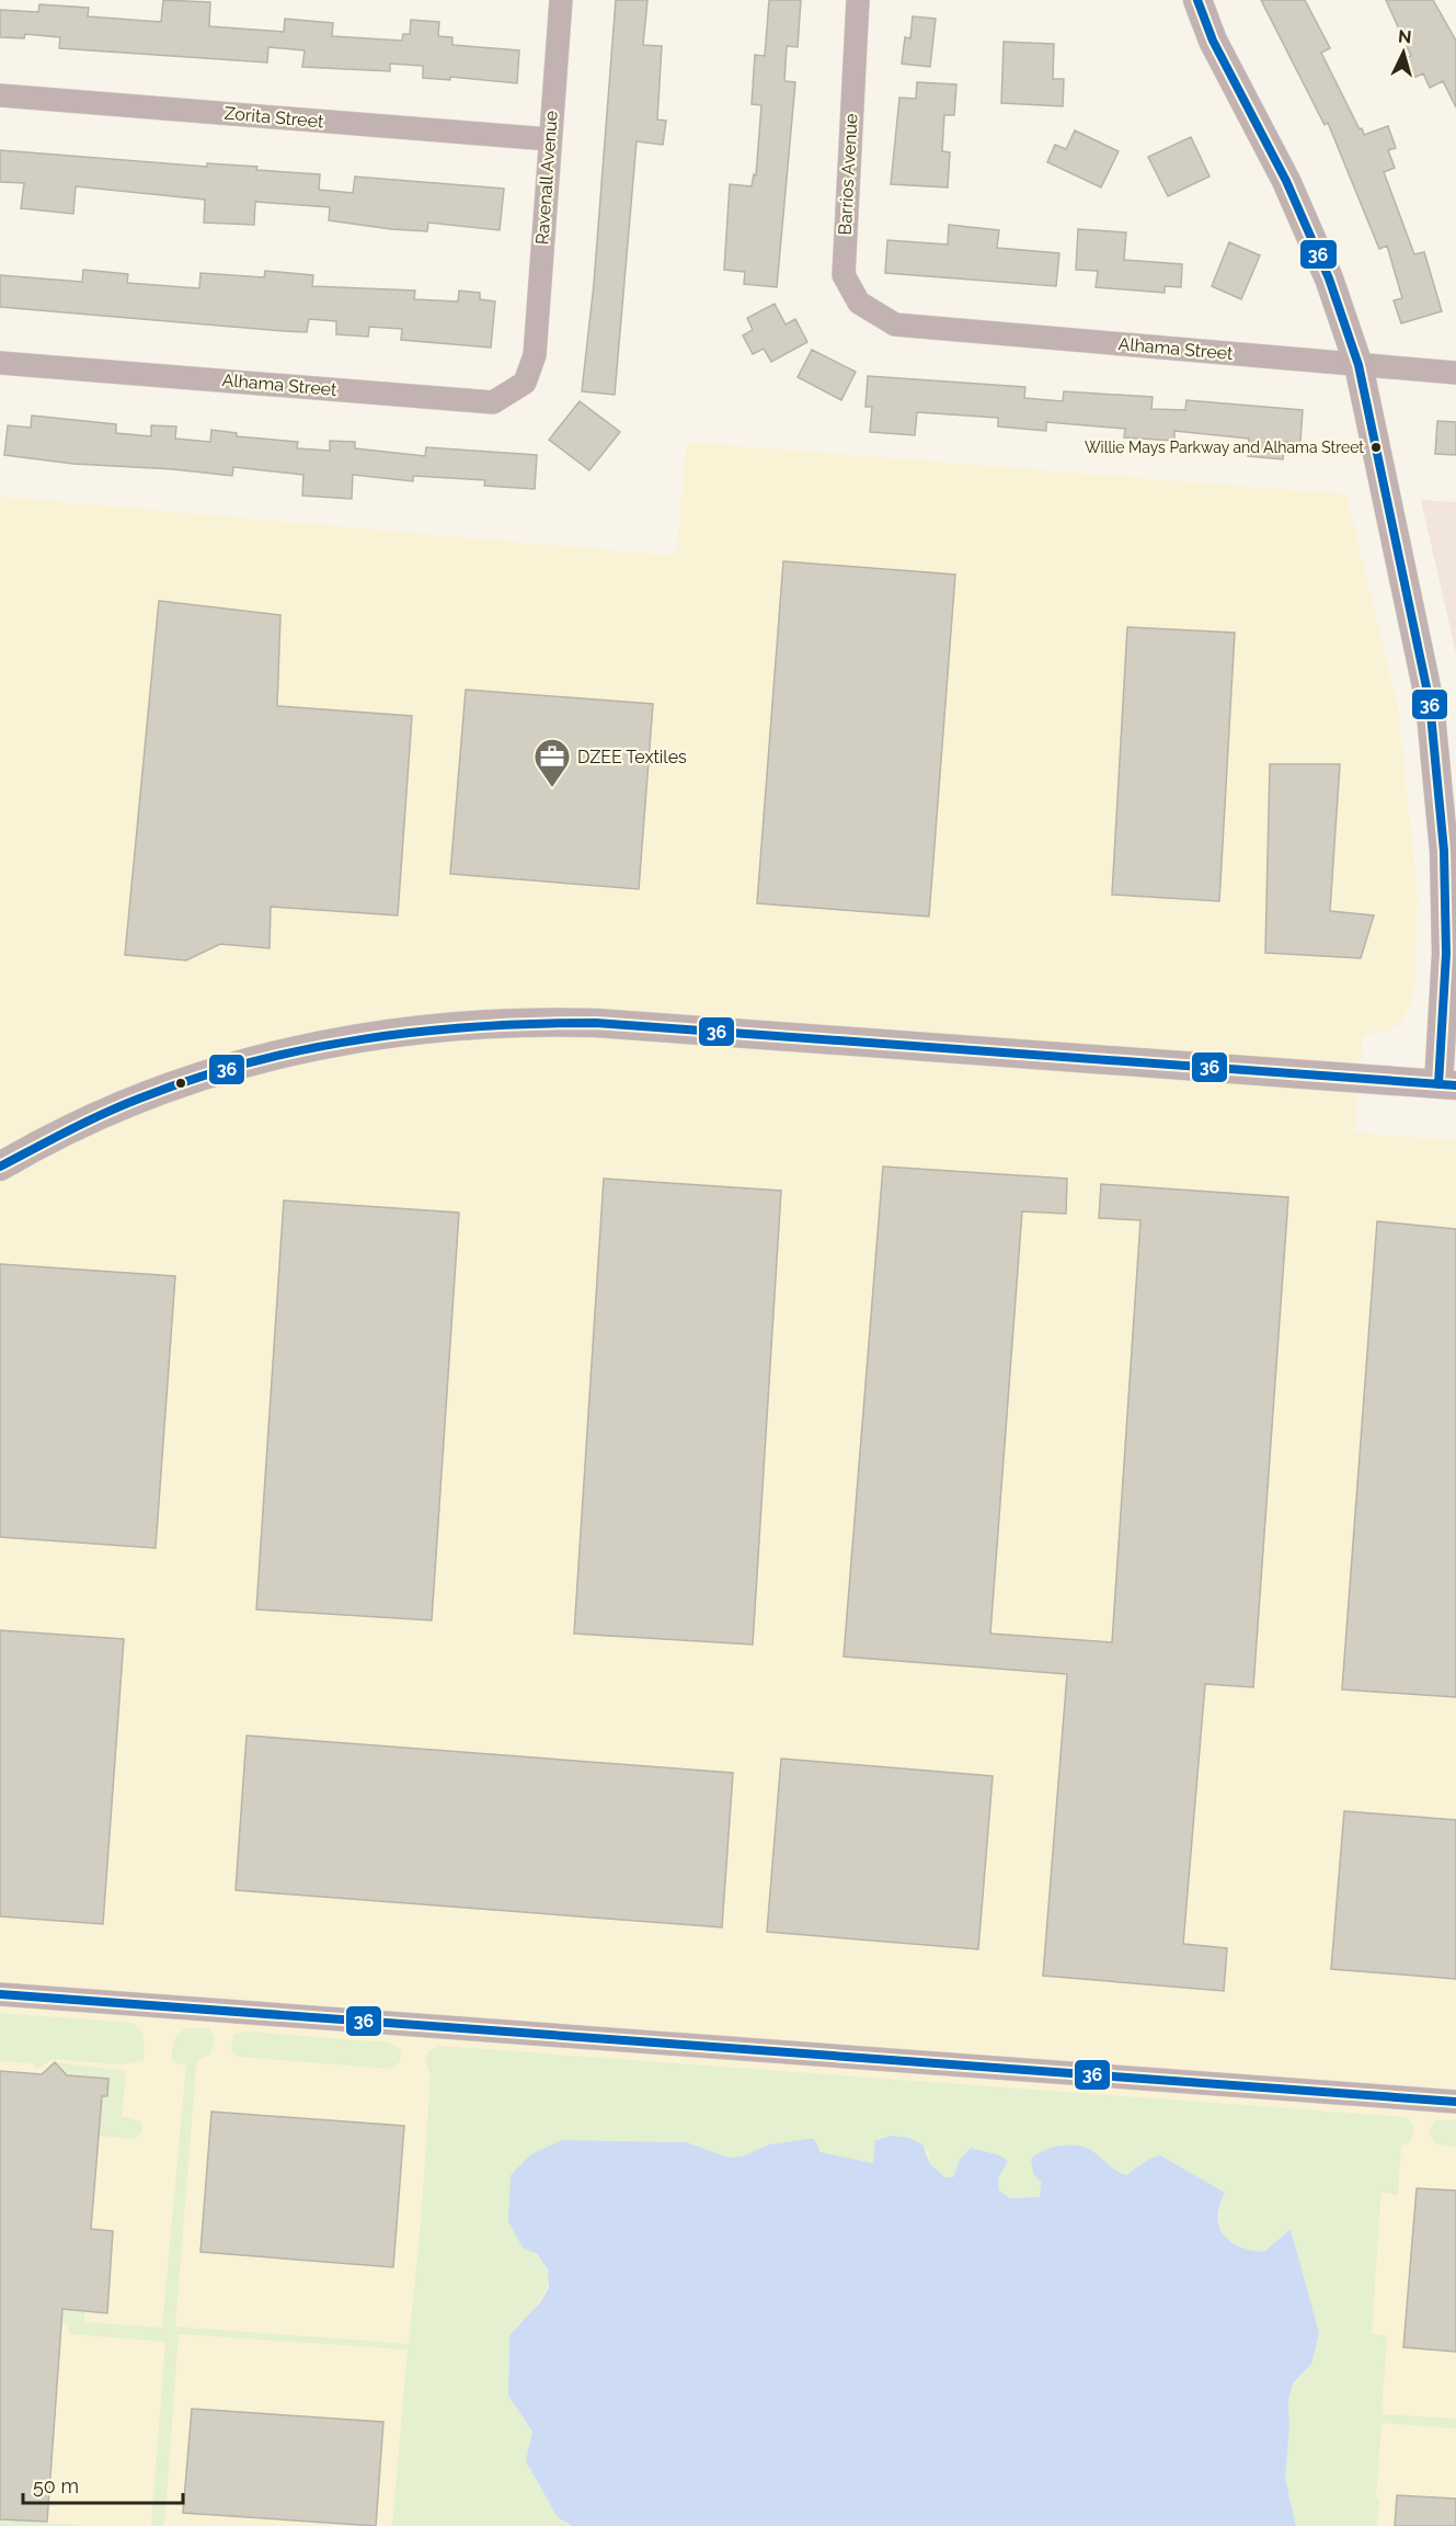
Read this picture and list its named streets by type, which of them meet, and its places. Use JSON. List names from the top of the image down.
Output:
{
  "streets": {
    "street": [
      "Zorita Street",
      "Barrios Avenue",
      "Ravenall Avenue",
      "Alhama Street"
    ]
  },
  "crossings": [
    ["Zorita Street", "Ravenall Avenue"],
    ["Barrios Avenue", "Alhama Street"],
    ["Ravenall Avenue", "Alhama Street"]
  ],
  "places": {
    "other": ["Willie Mays Parkway and Alhama Street"],
    "office": ["DZEE Textiles"]
  },
  "lines": ["transit line 36"],
  "scale_bar": "50 m",
  "north": "top"
}
